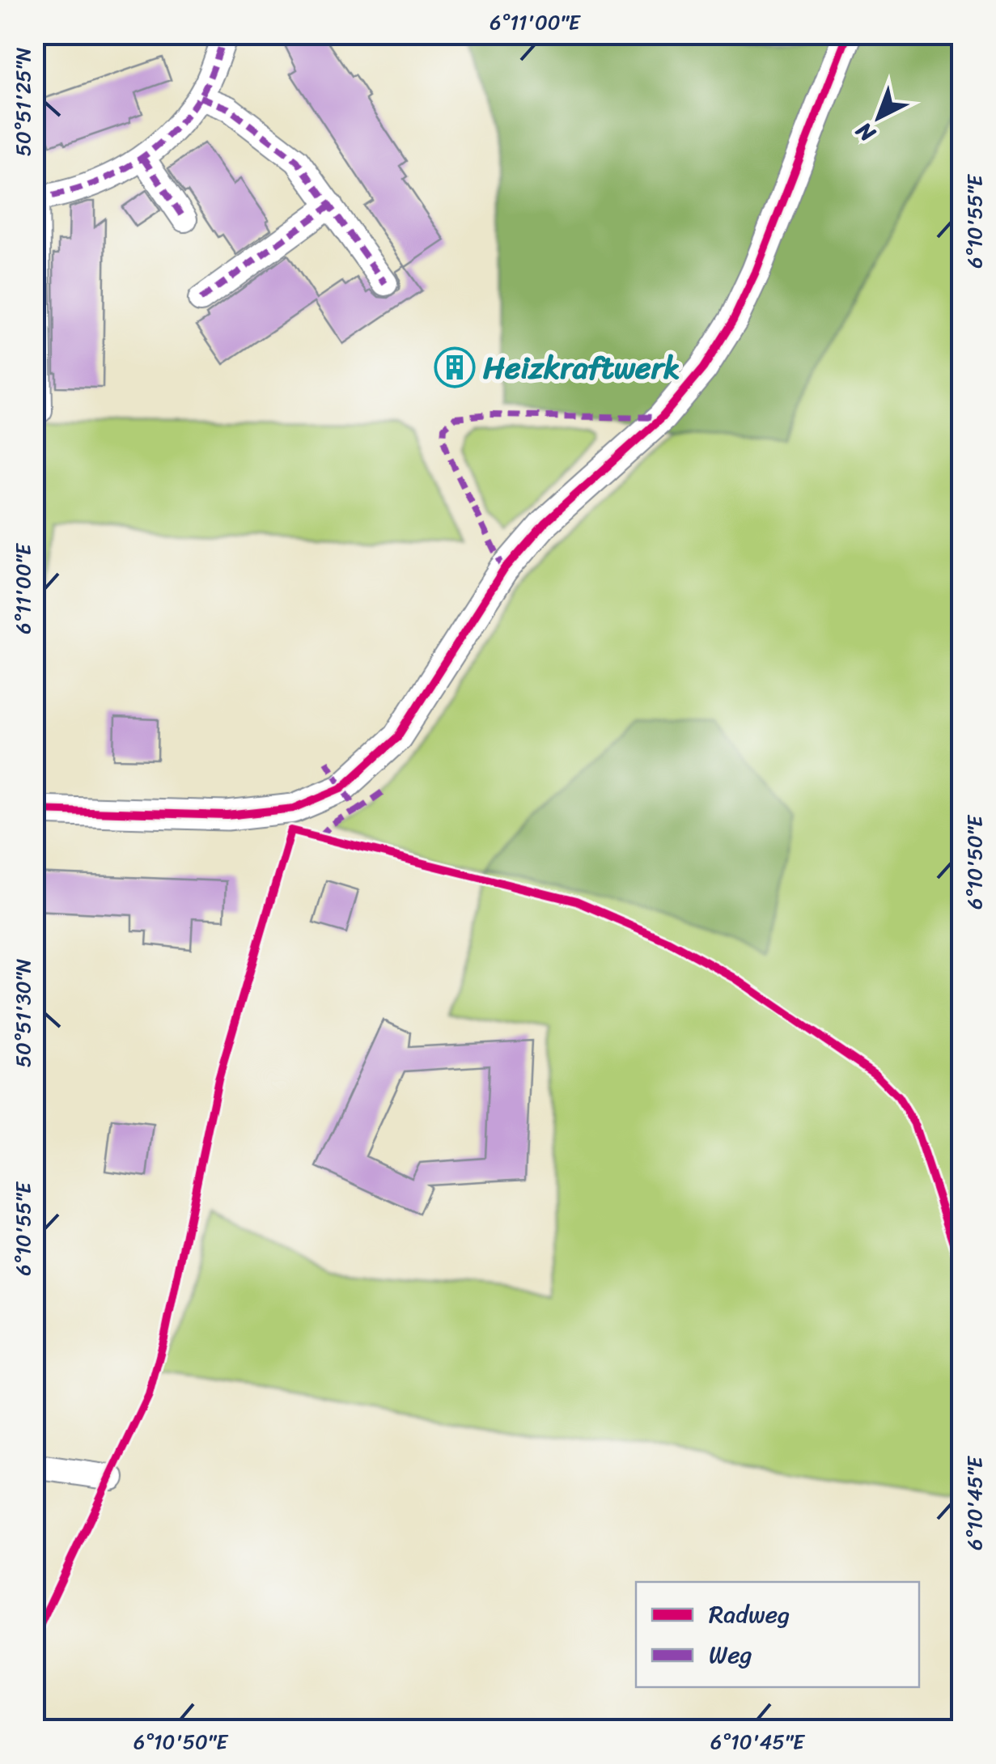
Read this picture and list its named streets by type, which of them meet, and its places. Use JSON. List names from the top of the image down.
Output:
{
  "places": {
    "building": ["Heizkraftwerk"]
  },
  "legend": ["Radweg", "Weg"],
  "north": "bottom left",
  "coordinates": [
    "6°11'00\"E",
    "50°51'25\"N",
    "6°10'55\"E",
    "6°10'50\"E",
    "50°51'30\"N",
    "6°10'45\"E"
  ]
}
